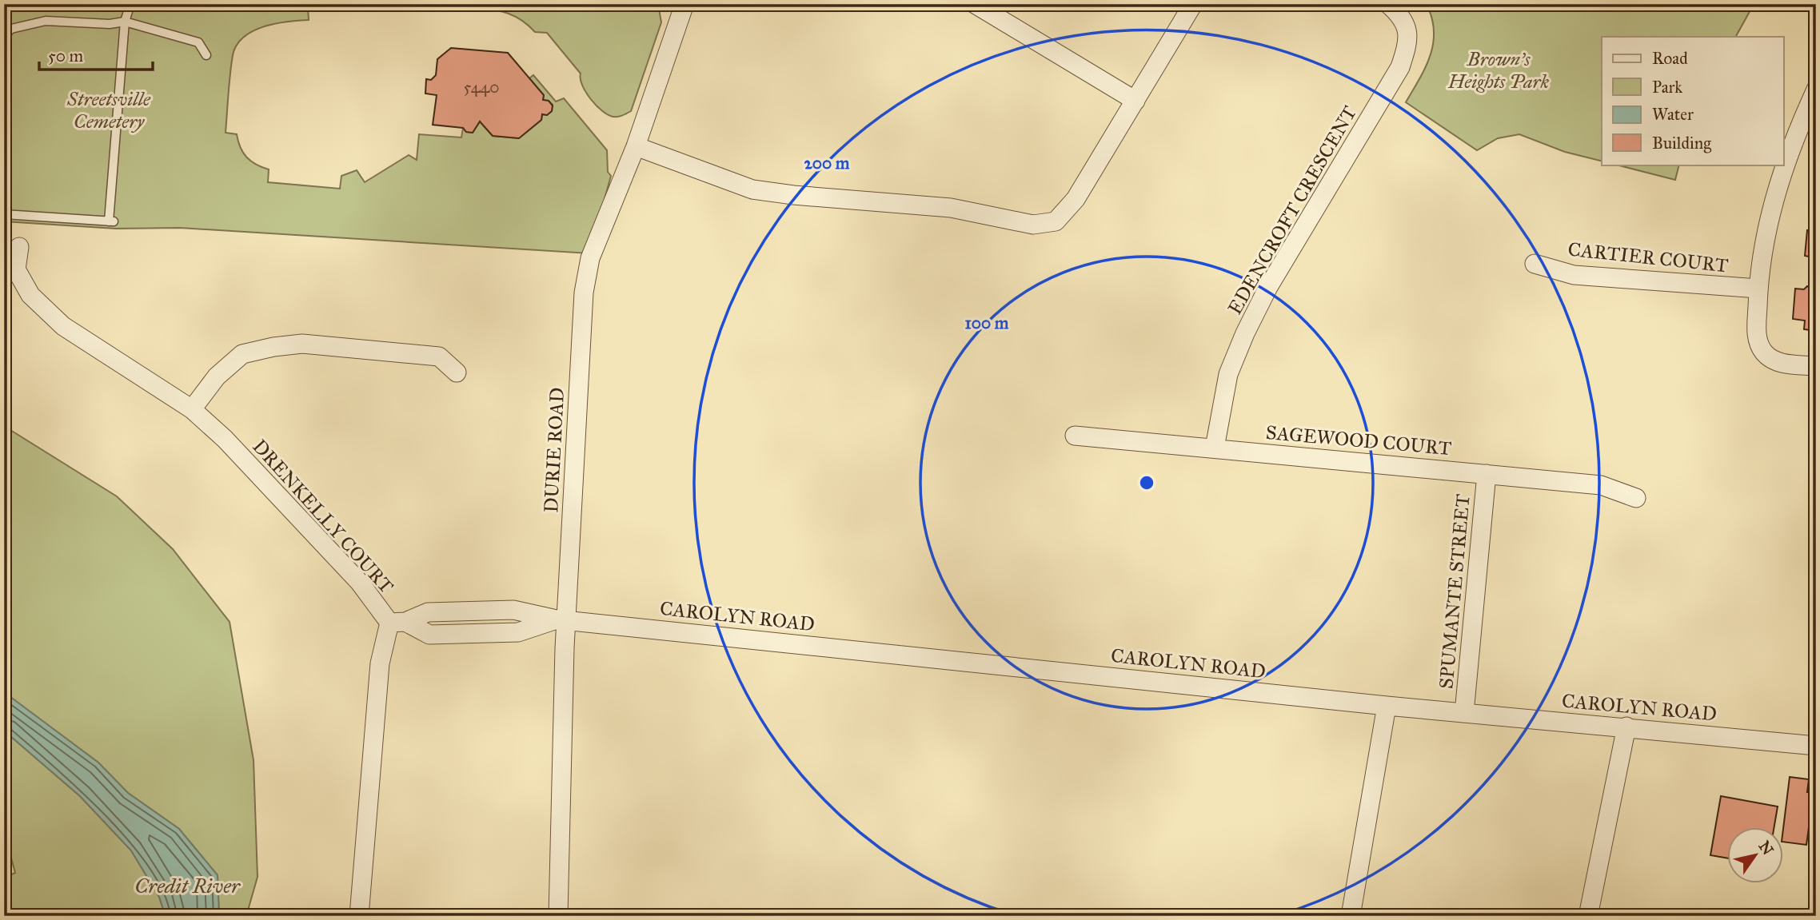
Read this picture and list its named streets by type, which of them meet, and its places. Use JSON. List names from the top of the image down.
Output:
{
  "streets": {
    "street": [
      "EDENCROFT CRESCENT",
      "CARTIER COURT",
      "SAGEWOOD COURT",
      "DURIE ROAD",
      "DRENKELLY COURT",
      "SPUMANTE STREET",
      "CAROLYN ROAD"
    ]
  },
  "crossings": [
    ["EDENCROFT CRESCENT", "SAGEWOOD COURT"],
    ["SAGEWOOD COURT", "SPUMANTE STREET"],
    ["DURIE ROAD", "CAROLYN ROAD"],
    ["DRENKELLY COURT", "CAROLYN ROAD"],
    ["SPUMANTE STREET", "CAROLYN ROAD"]
  ],
  "water": ["Credit River"],
  "parks": ["Brown's Heights Park", "Streetsville Cemetery"],
  "house_numbers": ["5440"],
  "legend": [
    "Road",
    "Park",
    "Water",
    "Building"
  ],
  "scale_bar": "50 m",
  "north": "top right",
  "rings": ["200 m", "100 m"]
}
